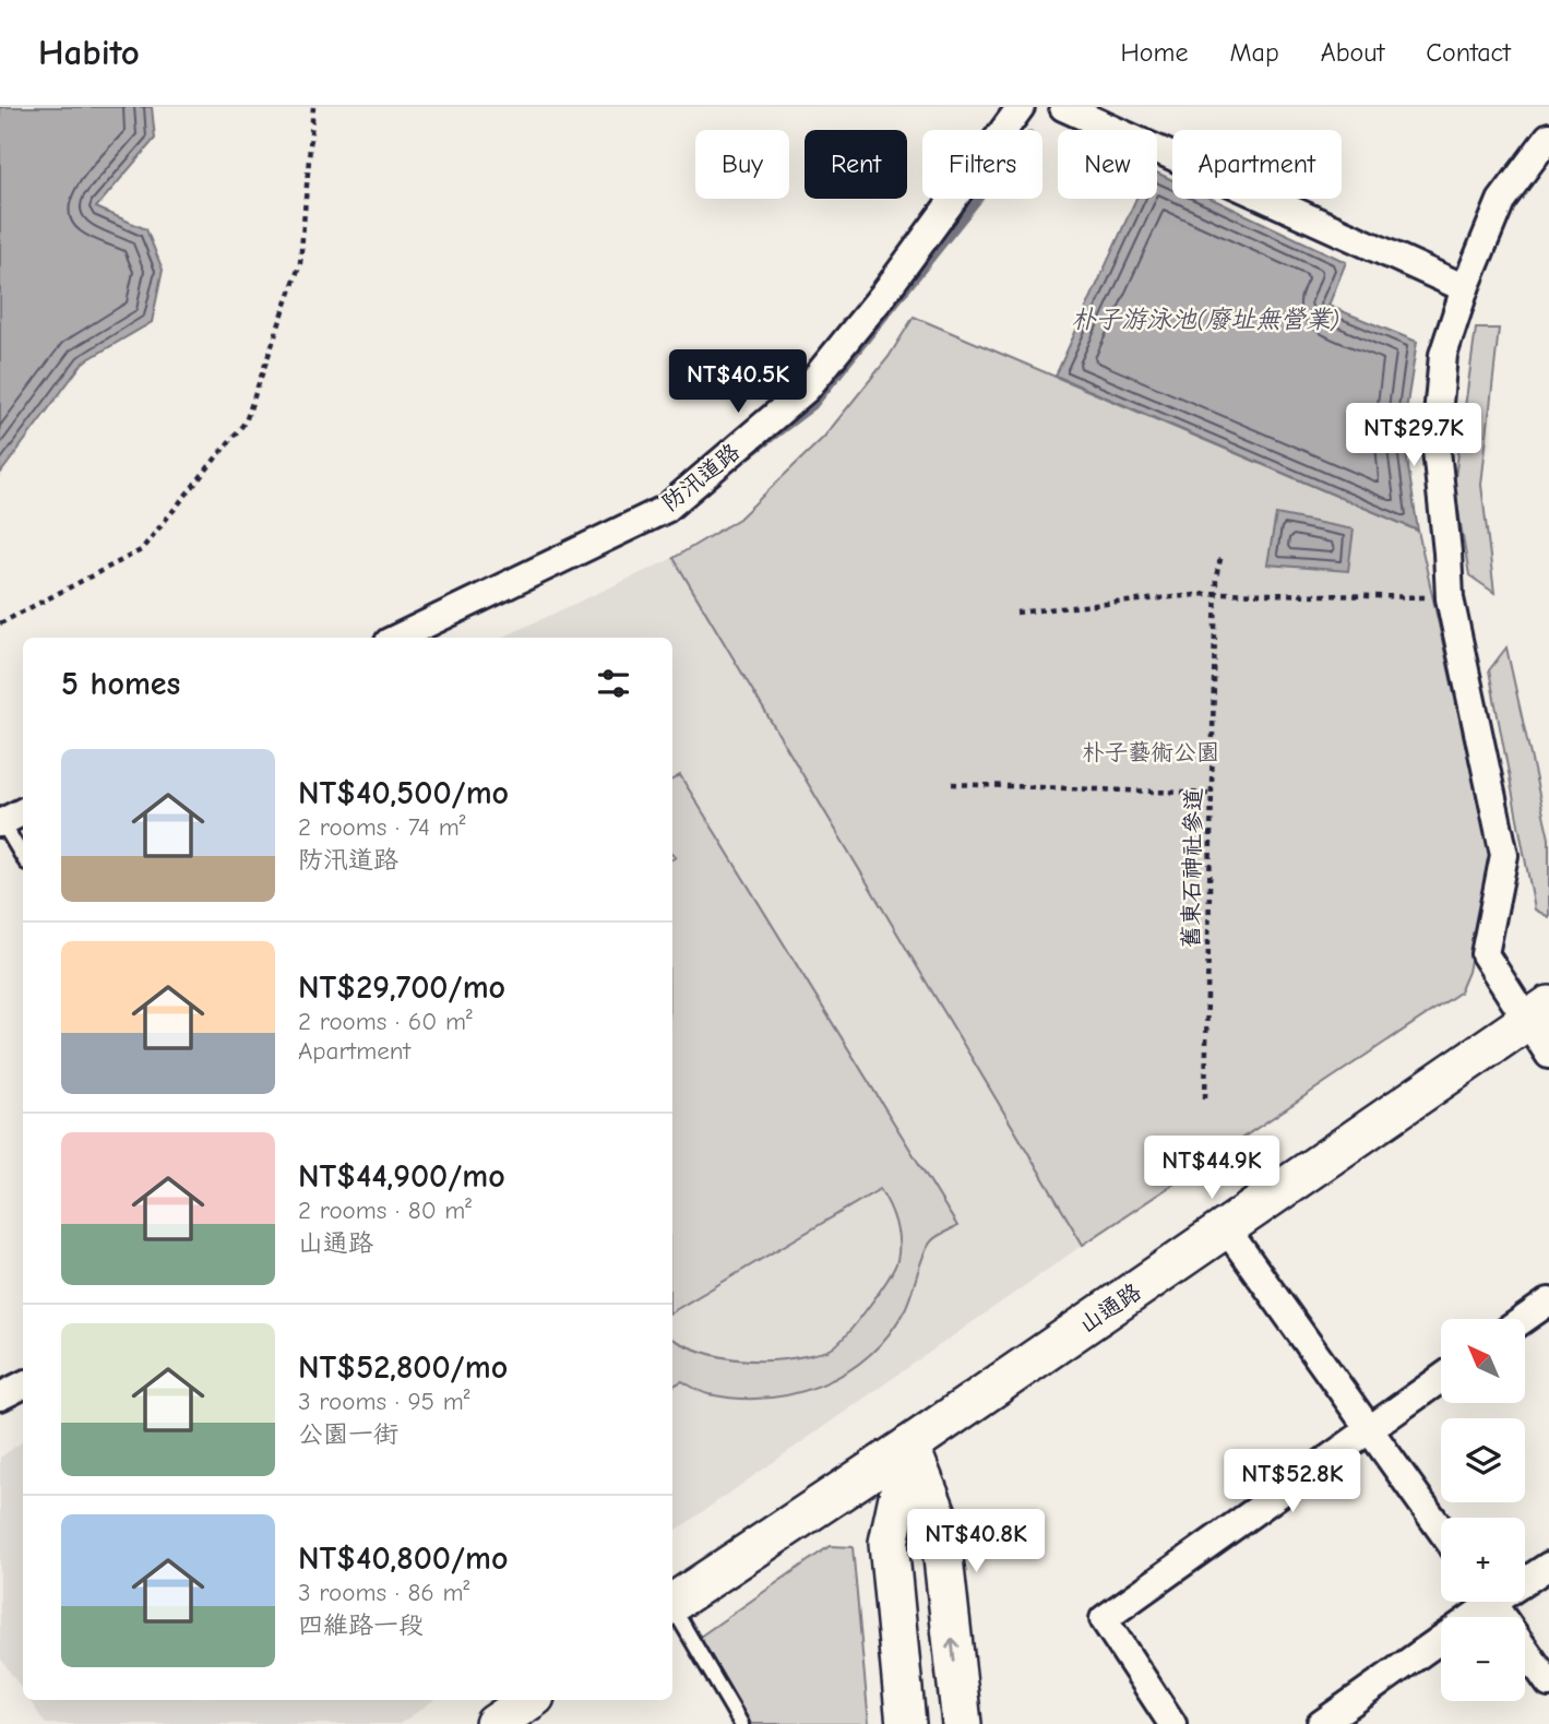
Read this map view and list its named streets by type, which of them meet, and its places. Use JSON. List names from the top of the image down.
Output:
{
  "streets": {
    "main road": ["山通路"],
    "street": ["防汛道路"],
    "path": ["舊東石神社參道"]
  },
  "water": ["朴子游泳池(廢址無營業)"],
  "parks": ["朴子藝術公園"],
  "north": "top left",
  "page": {
    "header": "Habito",
    "nav": [
      "Home",
      "Map",
      "About",
      "Contact"
    ],
    "chip": [
      "Buy",
      "Rent",
      "Filters",
      "New",
      "Apartment"
    ],
    "price": [
      "NT$40.5K",
      "NT$29.7K",
      "NT$44.9K",
      "NT$52.8K",
      "NT$40.8K"
    ],
    "heading": "5 homes",
    "list": [
      {
        "name": "NT$40,500/mo",
        "note": "2 rooms · 74 m² · 防汛道路"
      },
      {
        "name": "NT$29,700/mo",
        "note": "2 rooms · 60 m² · Apartment"
      },
      {
        "name": "NT$44,900/mo",
        "note": "2 rooms · 80 m² · 山通路"
      },
      {
        "name": "NT$52,800/mo",
        "note": "3 rooms · 95 m² · 公園一街"
      },
      {
        "name": "NT$40,800/mo",
        "note": "3 rooms · 86 m² · 四維路一段"
      }
    ],
    "map_buttons": ["+", "−"]
  }
}
